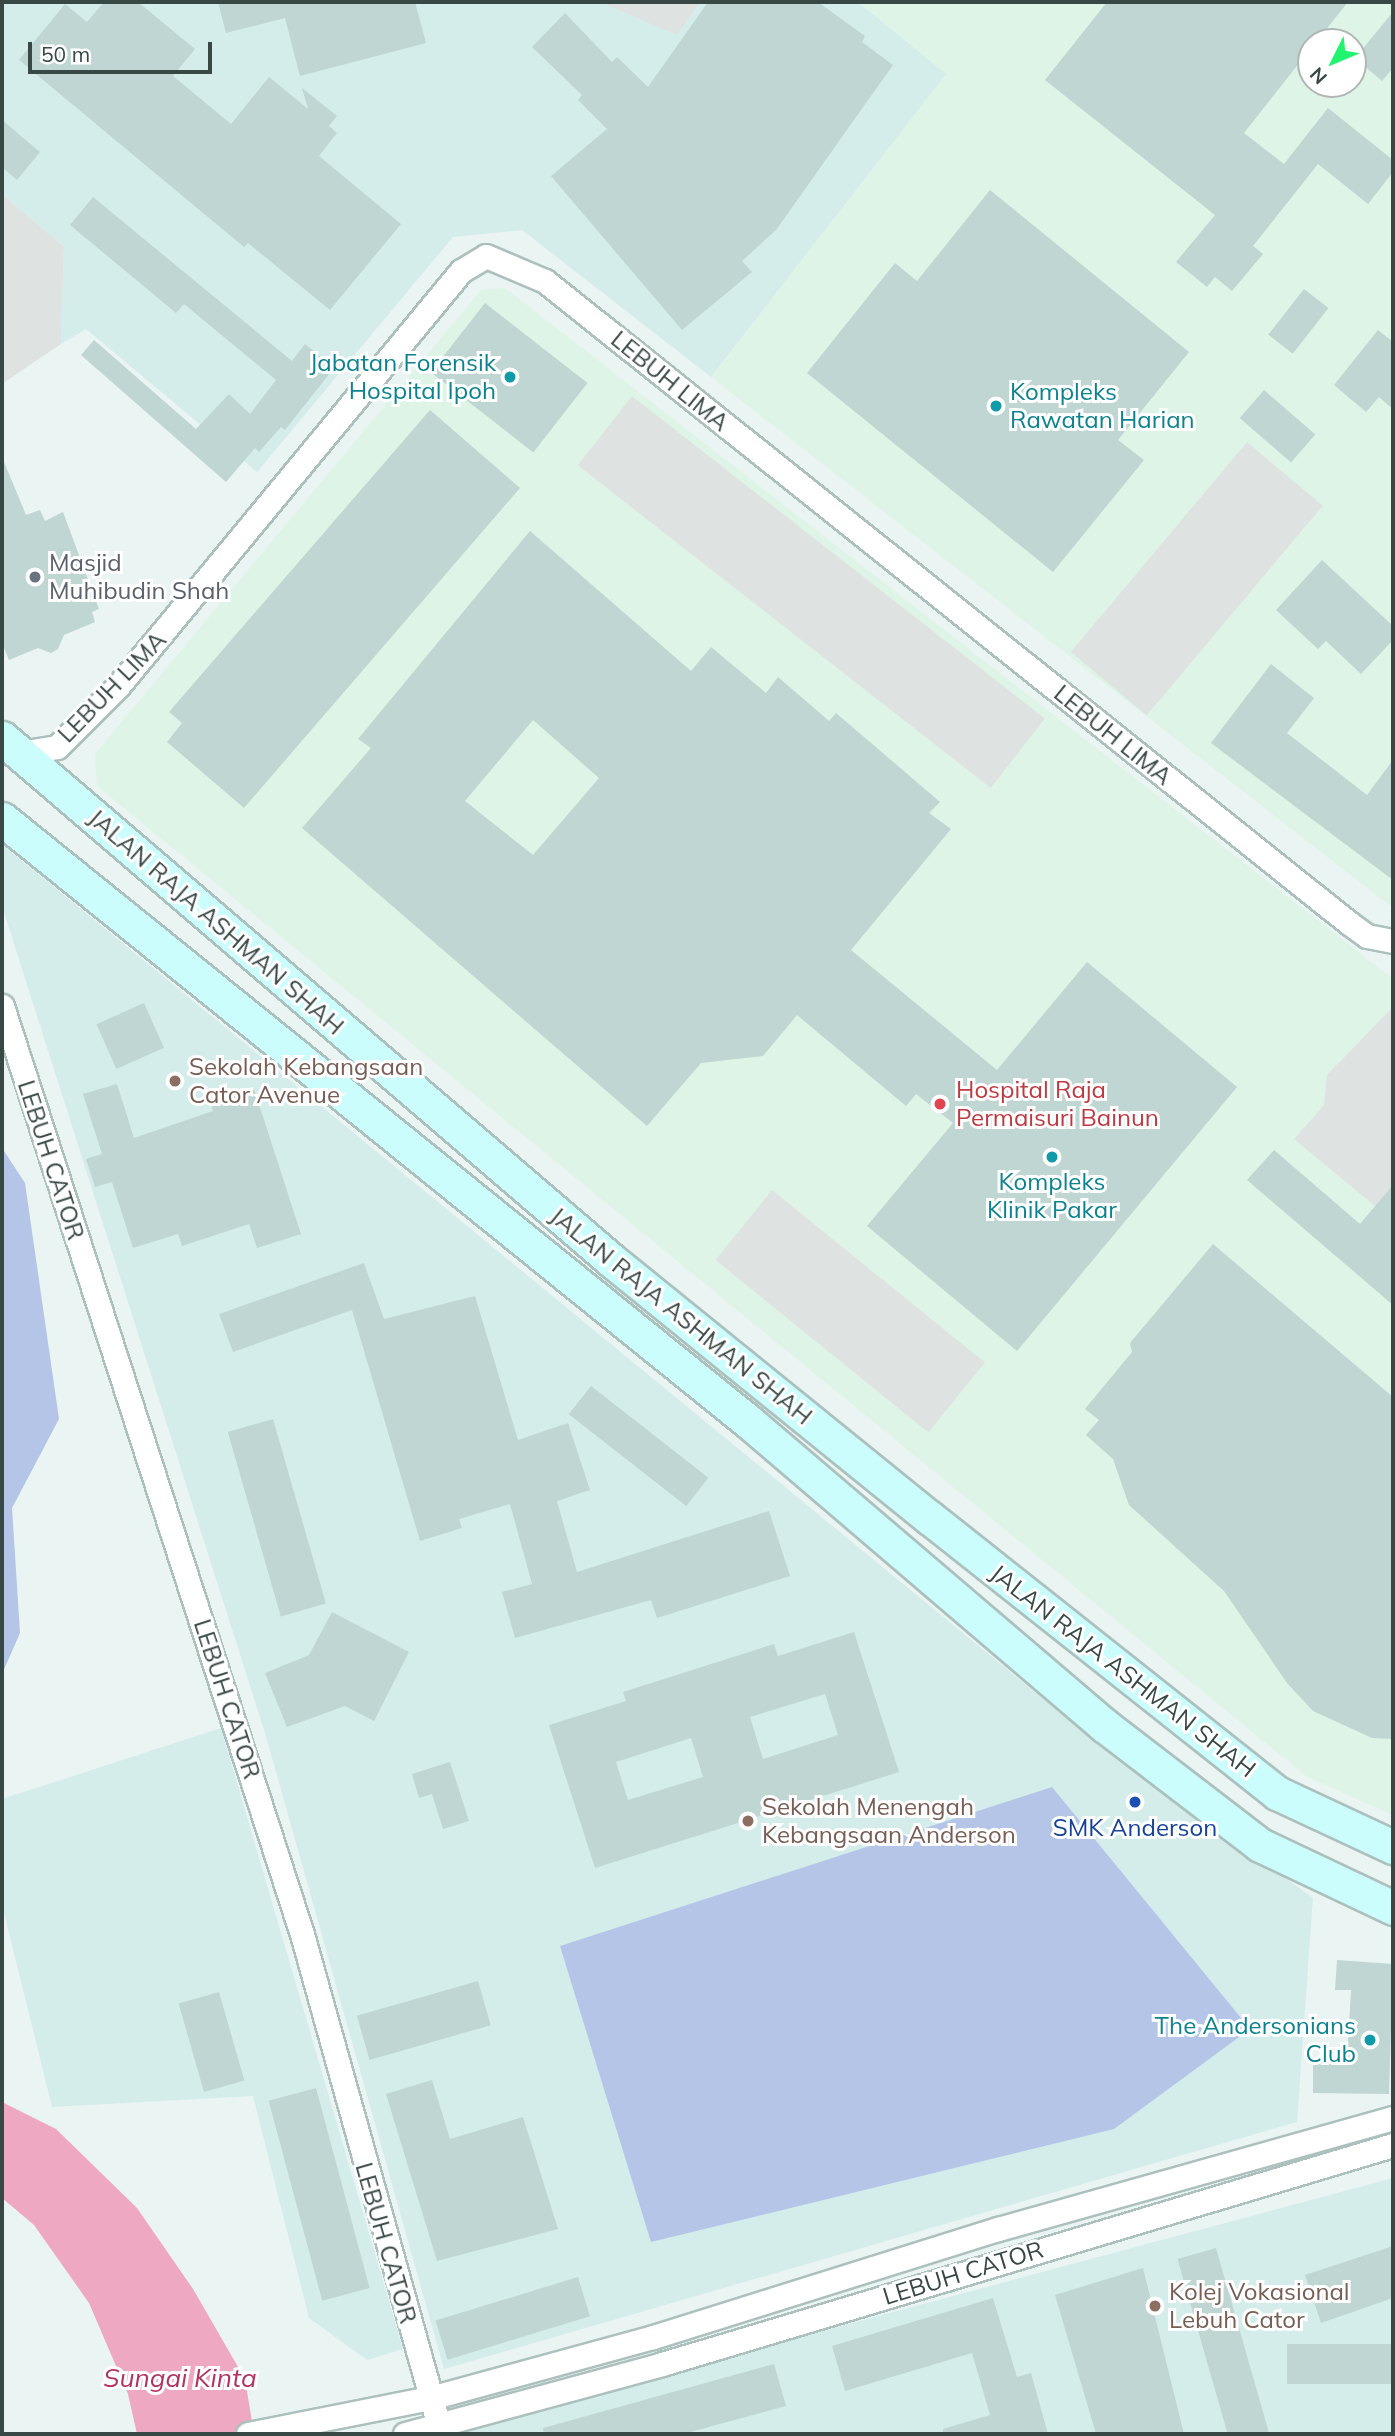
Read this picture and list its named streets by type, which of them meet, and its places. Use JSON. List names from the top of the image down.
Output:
{
  "streets": {
    "main road": ["JALAN RAJA ASHMAN SHAH"],
    "street": ["LEBUH LIMA", "LEBUH CATOR"]
  },
  "crossings": [
    ["LEBUH LIMA", "JALAN RAJA ASHMAN SHAH"]
  ],
  "water": ["Sungai Kinta"],
  "places": [
    "Jabatan Forensik Hospital Ipoh",
    "Kompleks Rawatan Harian",
    "Masjid Muhibudin Shah",
    "Sekolah Kebangsaan Cator Avenue",
    "Hospital Raja Permaisuri Bainun",
    "Kompleks Klinik Pakar",
    "SMK Anderson",
    "Sekolah Menengah Kebangsaan Anderson",
    "The Andersonians Club",
    "Kolej Vokasional Lebuh Cator"
  ],
  "scale_bar": "50 m",
  "north": "bottom left"
}
